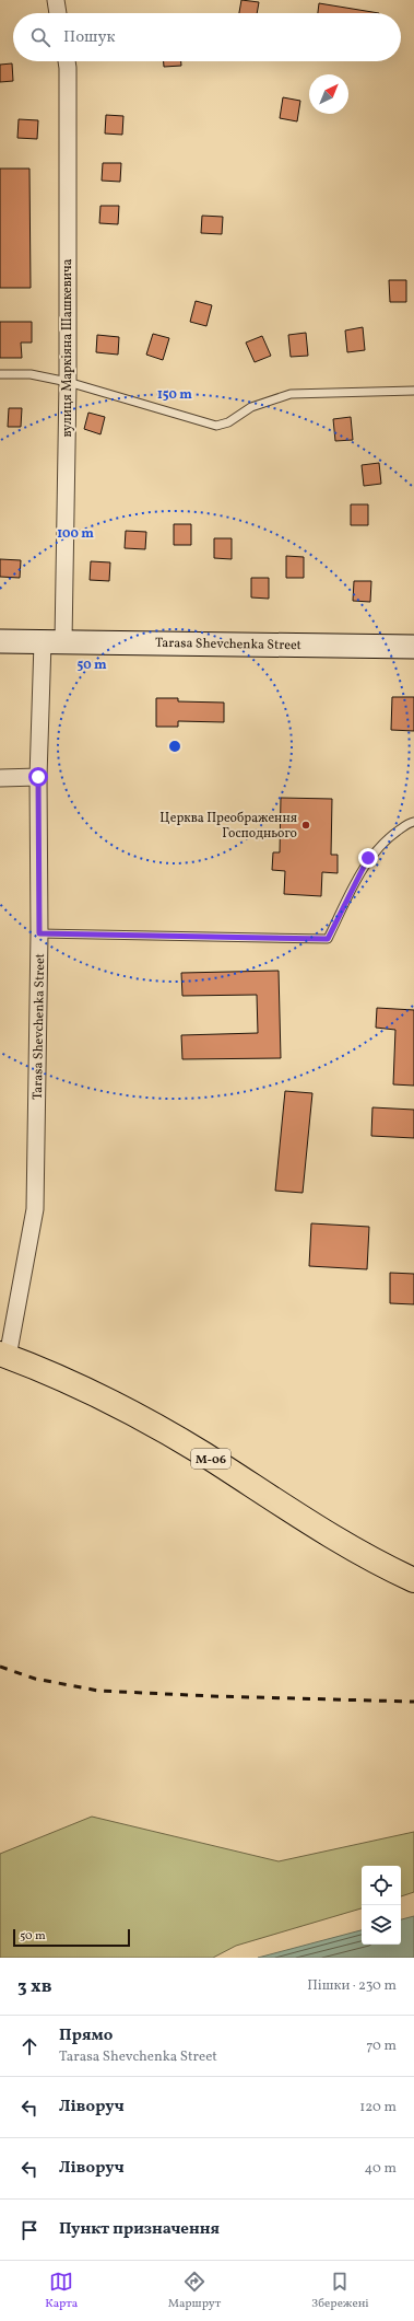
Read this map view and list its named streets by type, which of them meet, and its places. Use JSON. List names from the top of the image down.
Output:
{
  "streets": {
    "highway": ["М-06"],
    "street": ["вулиця Маркіяна Шашкевича", "Tarasa Shevchenka Street"]
  },
  "crossings": [
    ["вулиця Маркіяна Шашкевича", "Tarasa Shevchenka Street"],
    ["Tarasa Shevchenka Street", "М-06"]
  ],
  "places": ["Церква Преображення Господнього"],
  "scale_bar": "50 m",
  "north": "top right",
  "page": {
    "search": "Пошук",
    "scale": "50 m",
    "heading": ["3 хв", "Пішки · 230 m"],
    "list": [
      ["Прямо", "Tarasa Shevchenka Street", "70 m"],
      ["Ліворуч", "120 m"],
      ["Ліворуч", "40 m"],
      "Пункт призначення"
    ],
    "nav": ["Карта", "Маршрут", "Збережені"]
  },
  "rings": ["150 m", "100 m", "50 m"]
}
